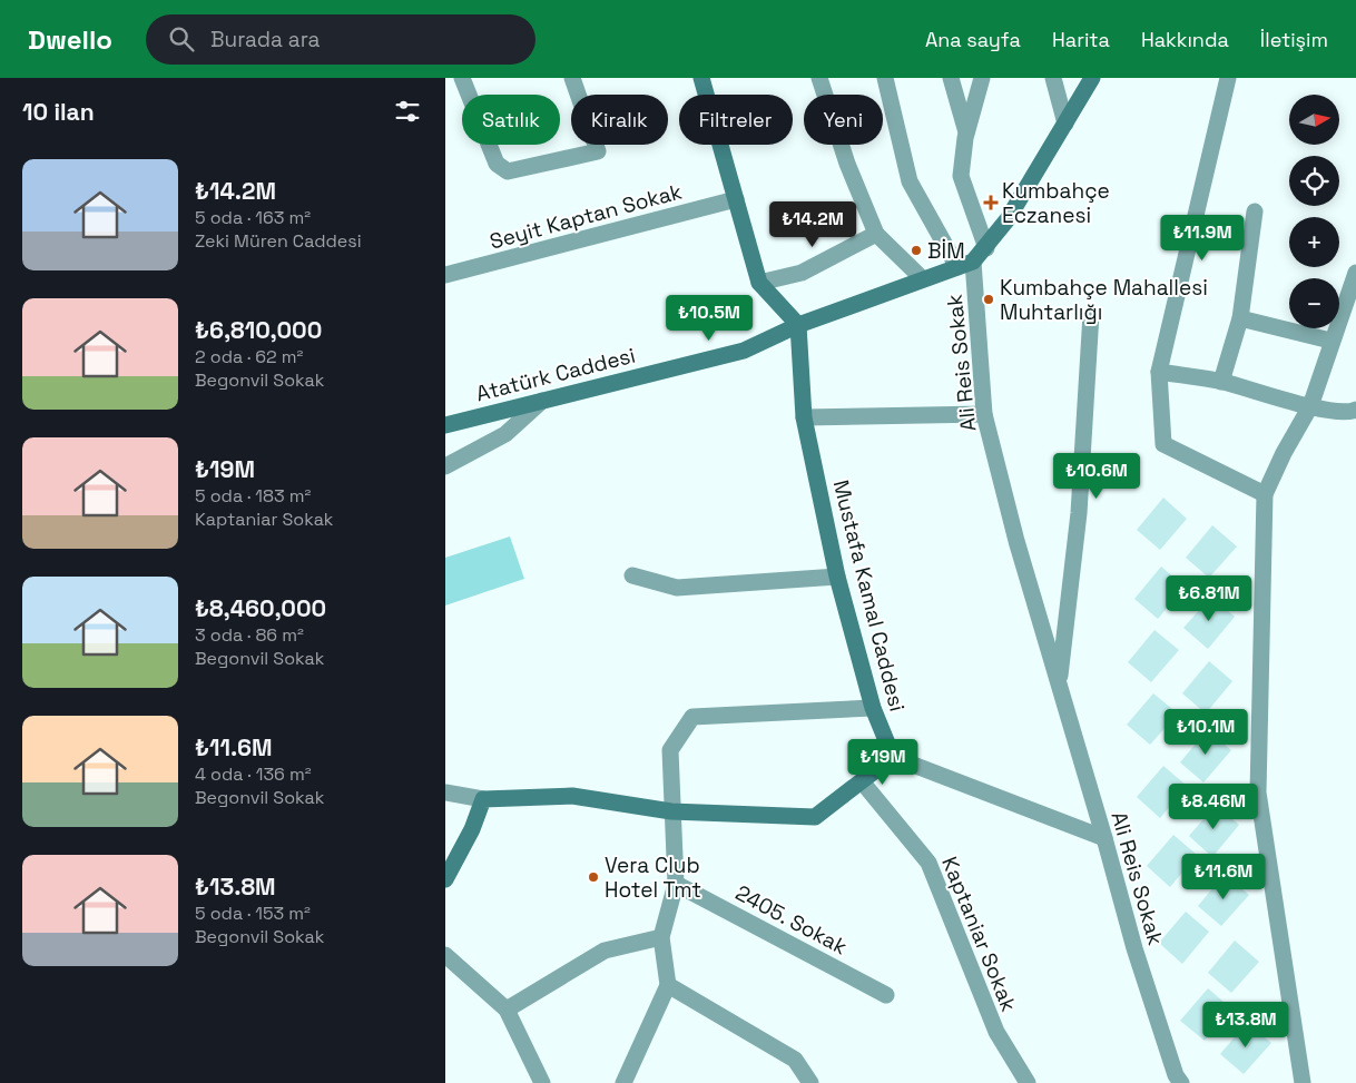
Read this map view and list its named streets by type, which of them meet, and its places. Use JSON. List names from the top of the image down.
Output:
{
  "streets": {
    "street": [
      "Seyit Kaptan Sokak",
      "Ali Reis Sokak",
      "Atatürk Caddesi",
      "Mustafa Kamal Caddesi",
      "2405. Sokak",
      "Kaptaniar Sokak"
    ]
  },
  "crossings": [
    ["Ali Reis Sokak", "Atatürk Caddesi"],
    ["Atatürk Caddesi", "Mustafa Kamal Caddesi"]
  ],
  "places": {
    "health": ["Kumbahçe Eczanesi"],
    "other": ["BİM", "Kumbahçe Mahallesi Muhtarlığı", "Vera Club Hotel Tmt"]
  },
  "north": "right",
  "page": {
    "header": "Dwello",
    "search": "Burada ara",
    "nav": [
      "Ana sayfa",
      "Harita",
      "Hakkında",
      "İletişim"
    ],
    "heading": "10 ilan",
    "map_buttons": ["+", "−"],
    "chip": [
      "Satılık",
      "Kiralık",
      "Filtreler",
      "Yeni"
    ],
    "list": [
      {
        "name": "₺14.2M",
        "note": "5 oda · 163 m² · Zeki Müren Caddesi"
      },
      {
        "name": "₺6,810,000",
        "note": "2 oda · 62 m² · Begonvil Sokak"
      },
      {
        "name": "₺19M",
        "note": "5 oda · 183 m² · Kaptaniar Sokak"
      },
      {
        "name": "₺8,460,000",
        "note": "3 oda · 86 m² · Begonvil Sokak"
      },
      {
        "name": "₺11.6M",
        "note": "4 oda · 136 m² · Begonvil Sokak"
      },
      {
        "name": "₺13.8M",
        "note": "5 oda · 153 m² · Begonvil Sokak"
      }
    ],
    "price": [
      "₺14.2M",
      "₺11.9M",
      "₺10.5M",
      "₺10.6M",
      "₺6.81M",
      "₺10.1M",
      "₺19M",
      "₺8.46M",
      "₺11.6M",
      "₺13.8M"
    ]
  }
}
